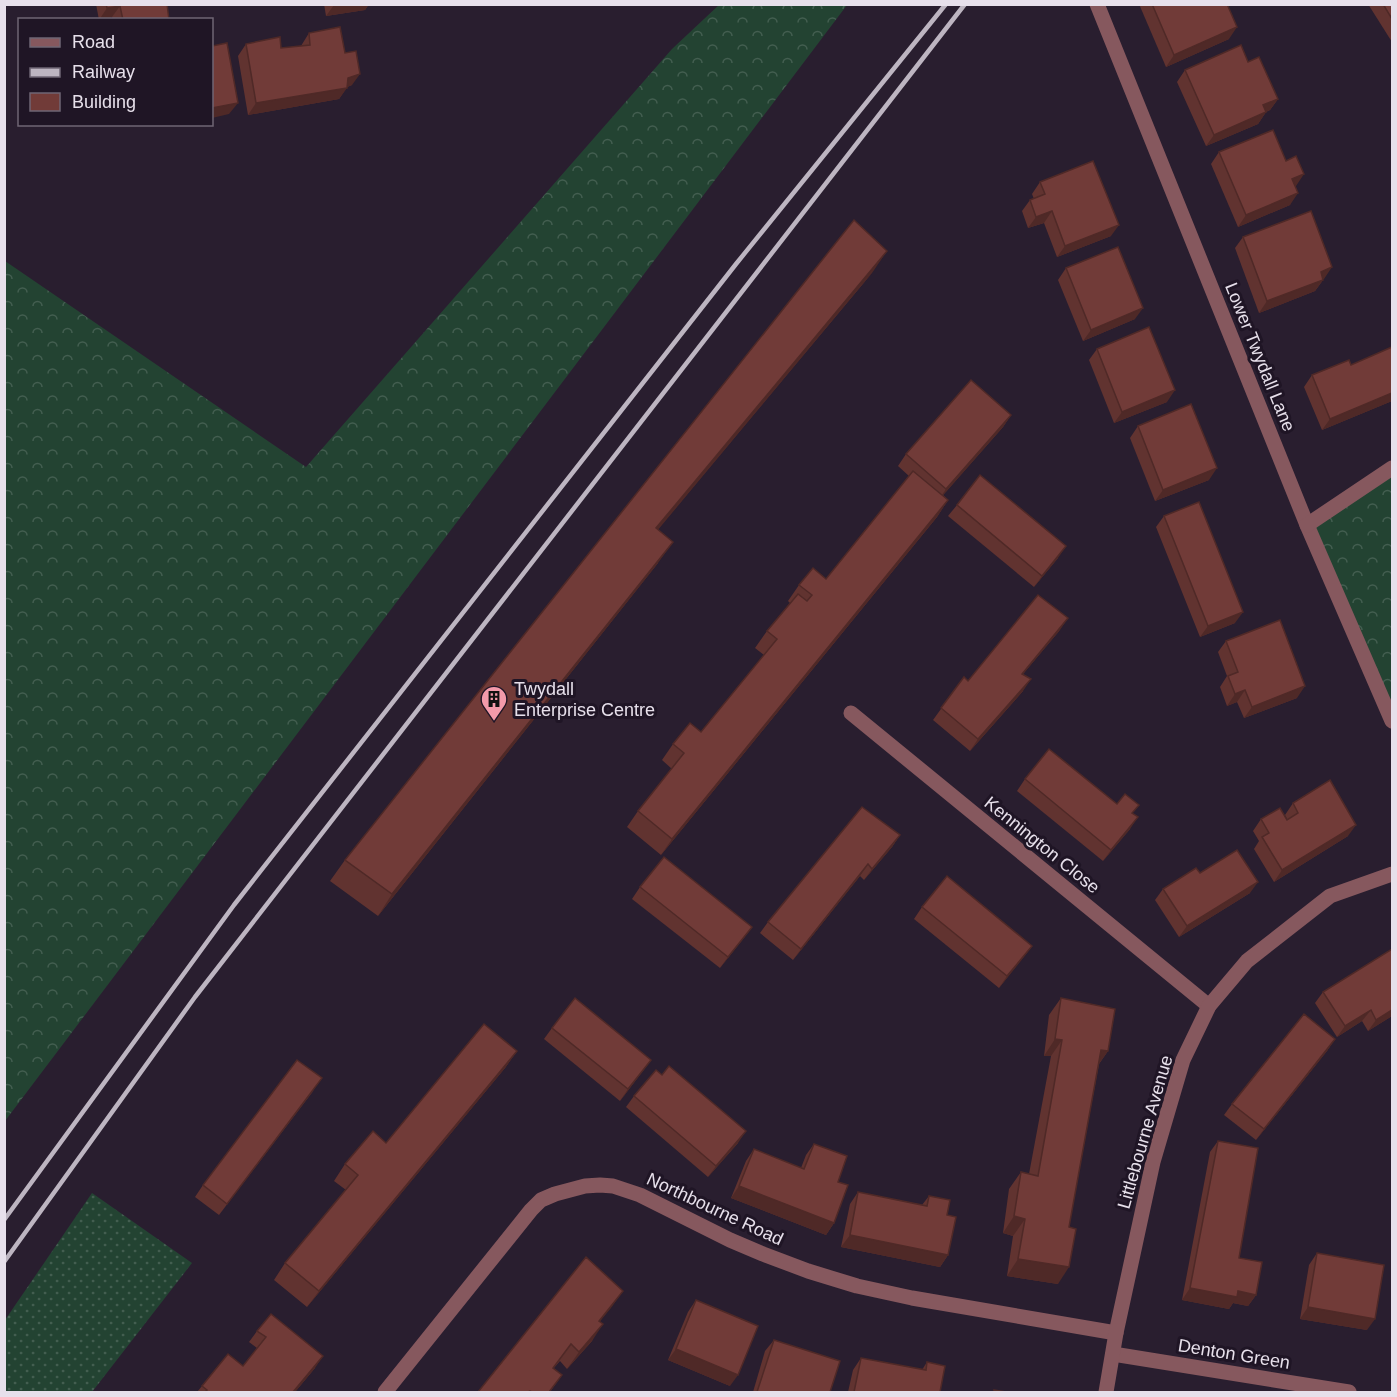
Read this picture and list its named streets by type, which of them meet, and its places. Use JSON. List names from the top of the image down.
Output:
{
  "streets": {
    "street": [
      "Lower Twydall Lane",
      "Kennington Close",
      "Littlebourne Avenue",
      "Northbourne Road",
      "Denton Green"
    ]
  },
  "crossings": [
    ["Kennington Close", "Littlebourne Avenue"],
    ["Littlebourne Avenue", "Northbourne Road"],
    ["Littlebourne Avenue", "Denton Green"]
  ],
  "places": {
    "building": ["Twydall Enterprise Centre"]
  },
  "legend": ["Road", "Railway", "Building"]
}
